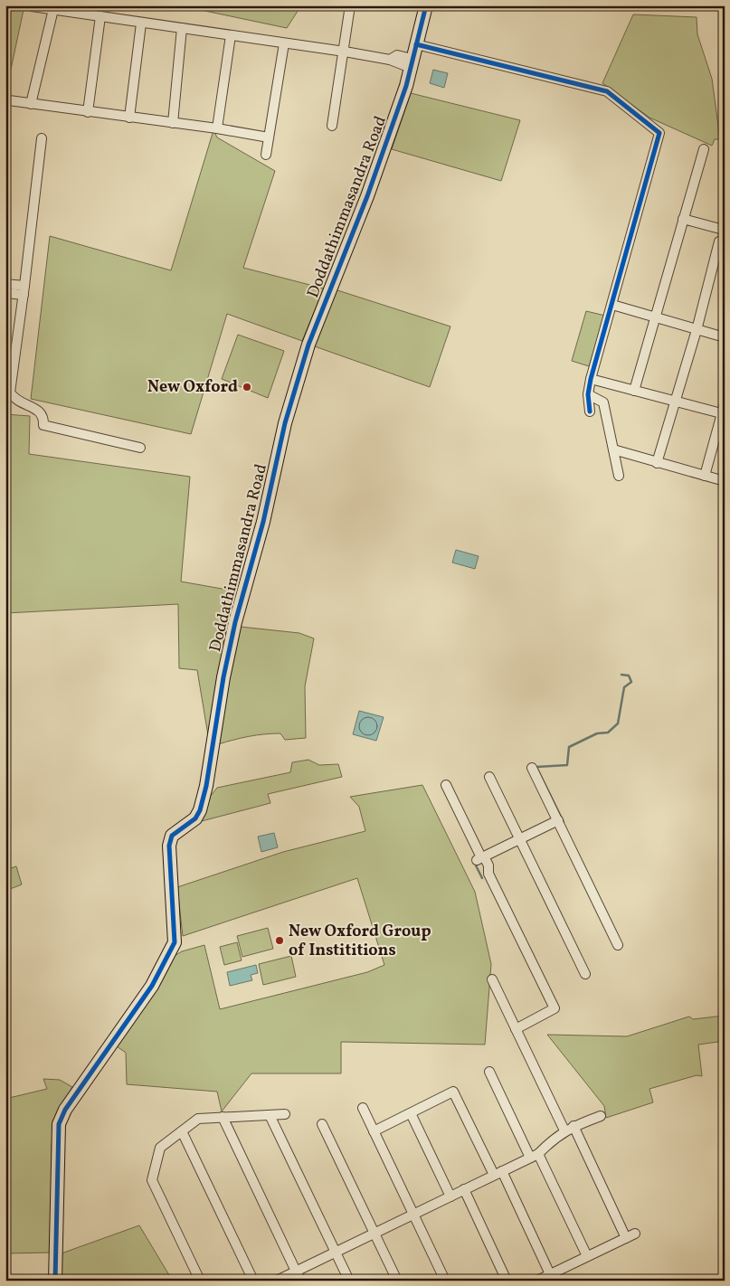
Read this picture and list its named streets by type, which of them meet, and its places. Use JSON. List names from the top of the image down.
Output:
{
  "streets": {
    "street": ["Doddathimmasandra Road"]
  },
  "places": ["New Oxford", "New Oxford Group of Instititions"]
}
